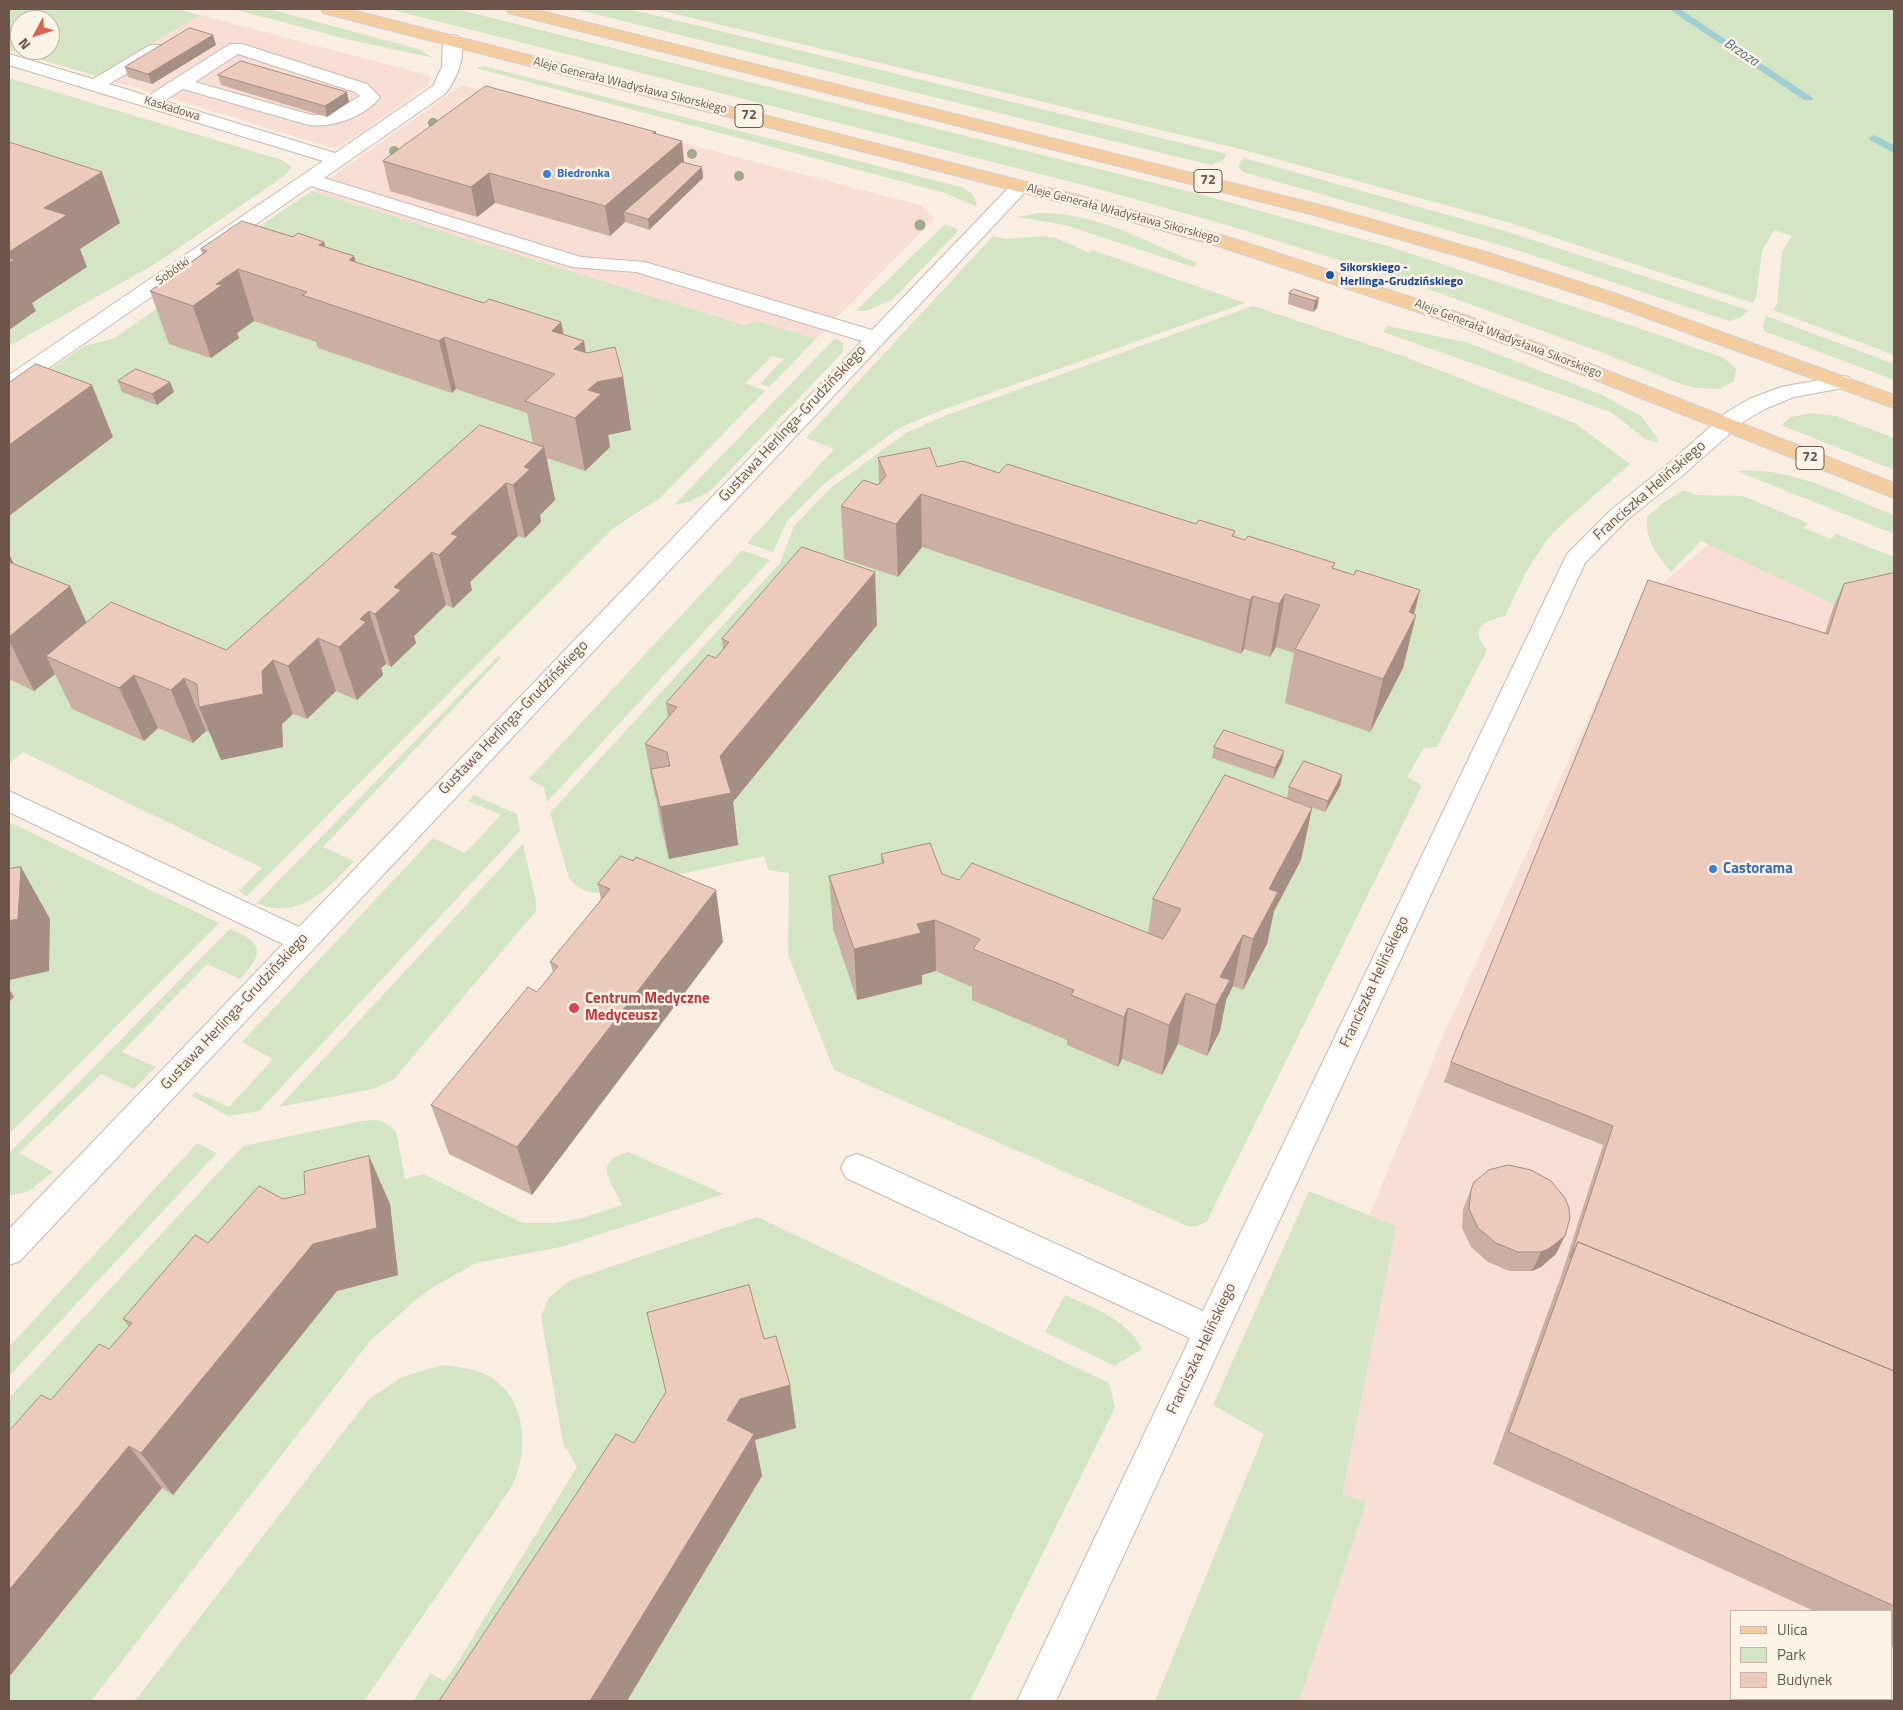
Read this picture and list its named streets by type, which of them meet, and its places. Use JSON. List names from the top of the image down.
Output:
{
  "streets": {
    "main road": ["Aleje Generała Władysława Sikorskiego", "72"],
    "street": [
      "Kaskadowa",
      "Sobótki",
      "Gustawa Herlinga-Grudzińskiego",
      "Franciszka Helińskiego"
    ]
  },
  "crossings": [
    ["Aleje Generała Władysława Sikorskiego", "Sobótki"],
    ["Aleje Generała Władysława Sikorskiego", "Gustawa Herlinga-Grudzińskiego"],
    ["Aleje Generała Władysława Sikorskiego", "Franciszka Helińskiego"],
    ["Kaskadowa", "Sobótki"],
    ["72", "Franciszka Helińskiego"]
  ],
  "water": ["Brzoza"],
  "places": [
    "Biedronka",
    "Sikorskiego - Herlinga-Grudzińskiego",
    "Castorama",
    "Centrum Medyczne Medyceusz"
  ],
  "legend": ["Ulica", "Park", "Budynek"],
  "north": "bottom left"
}
